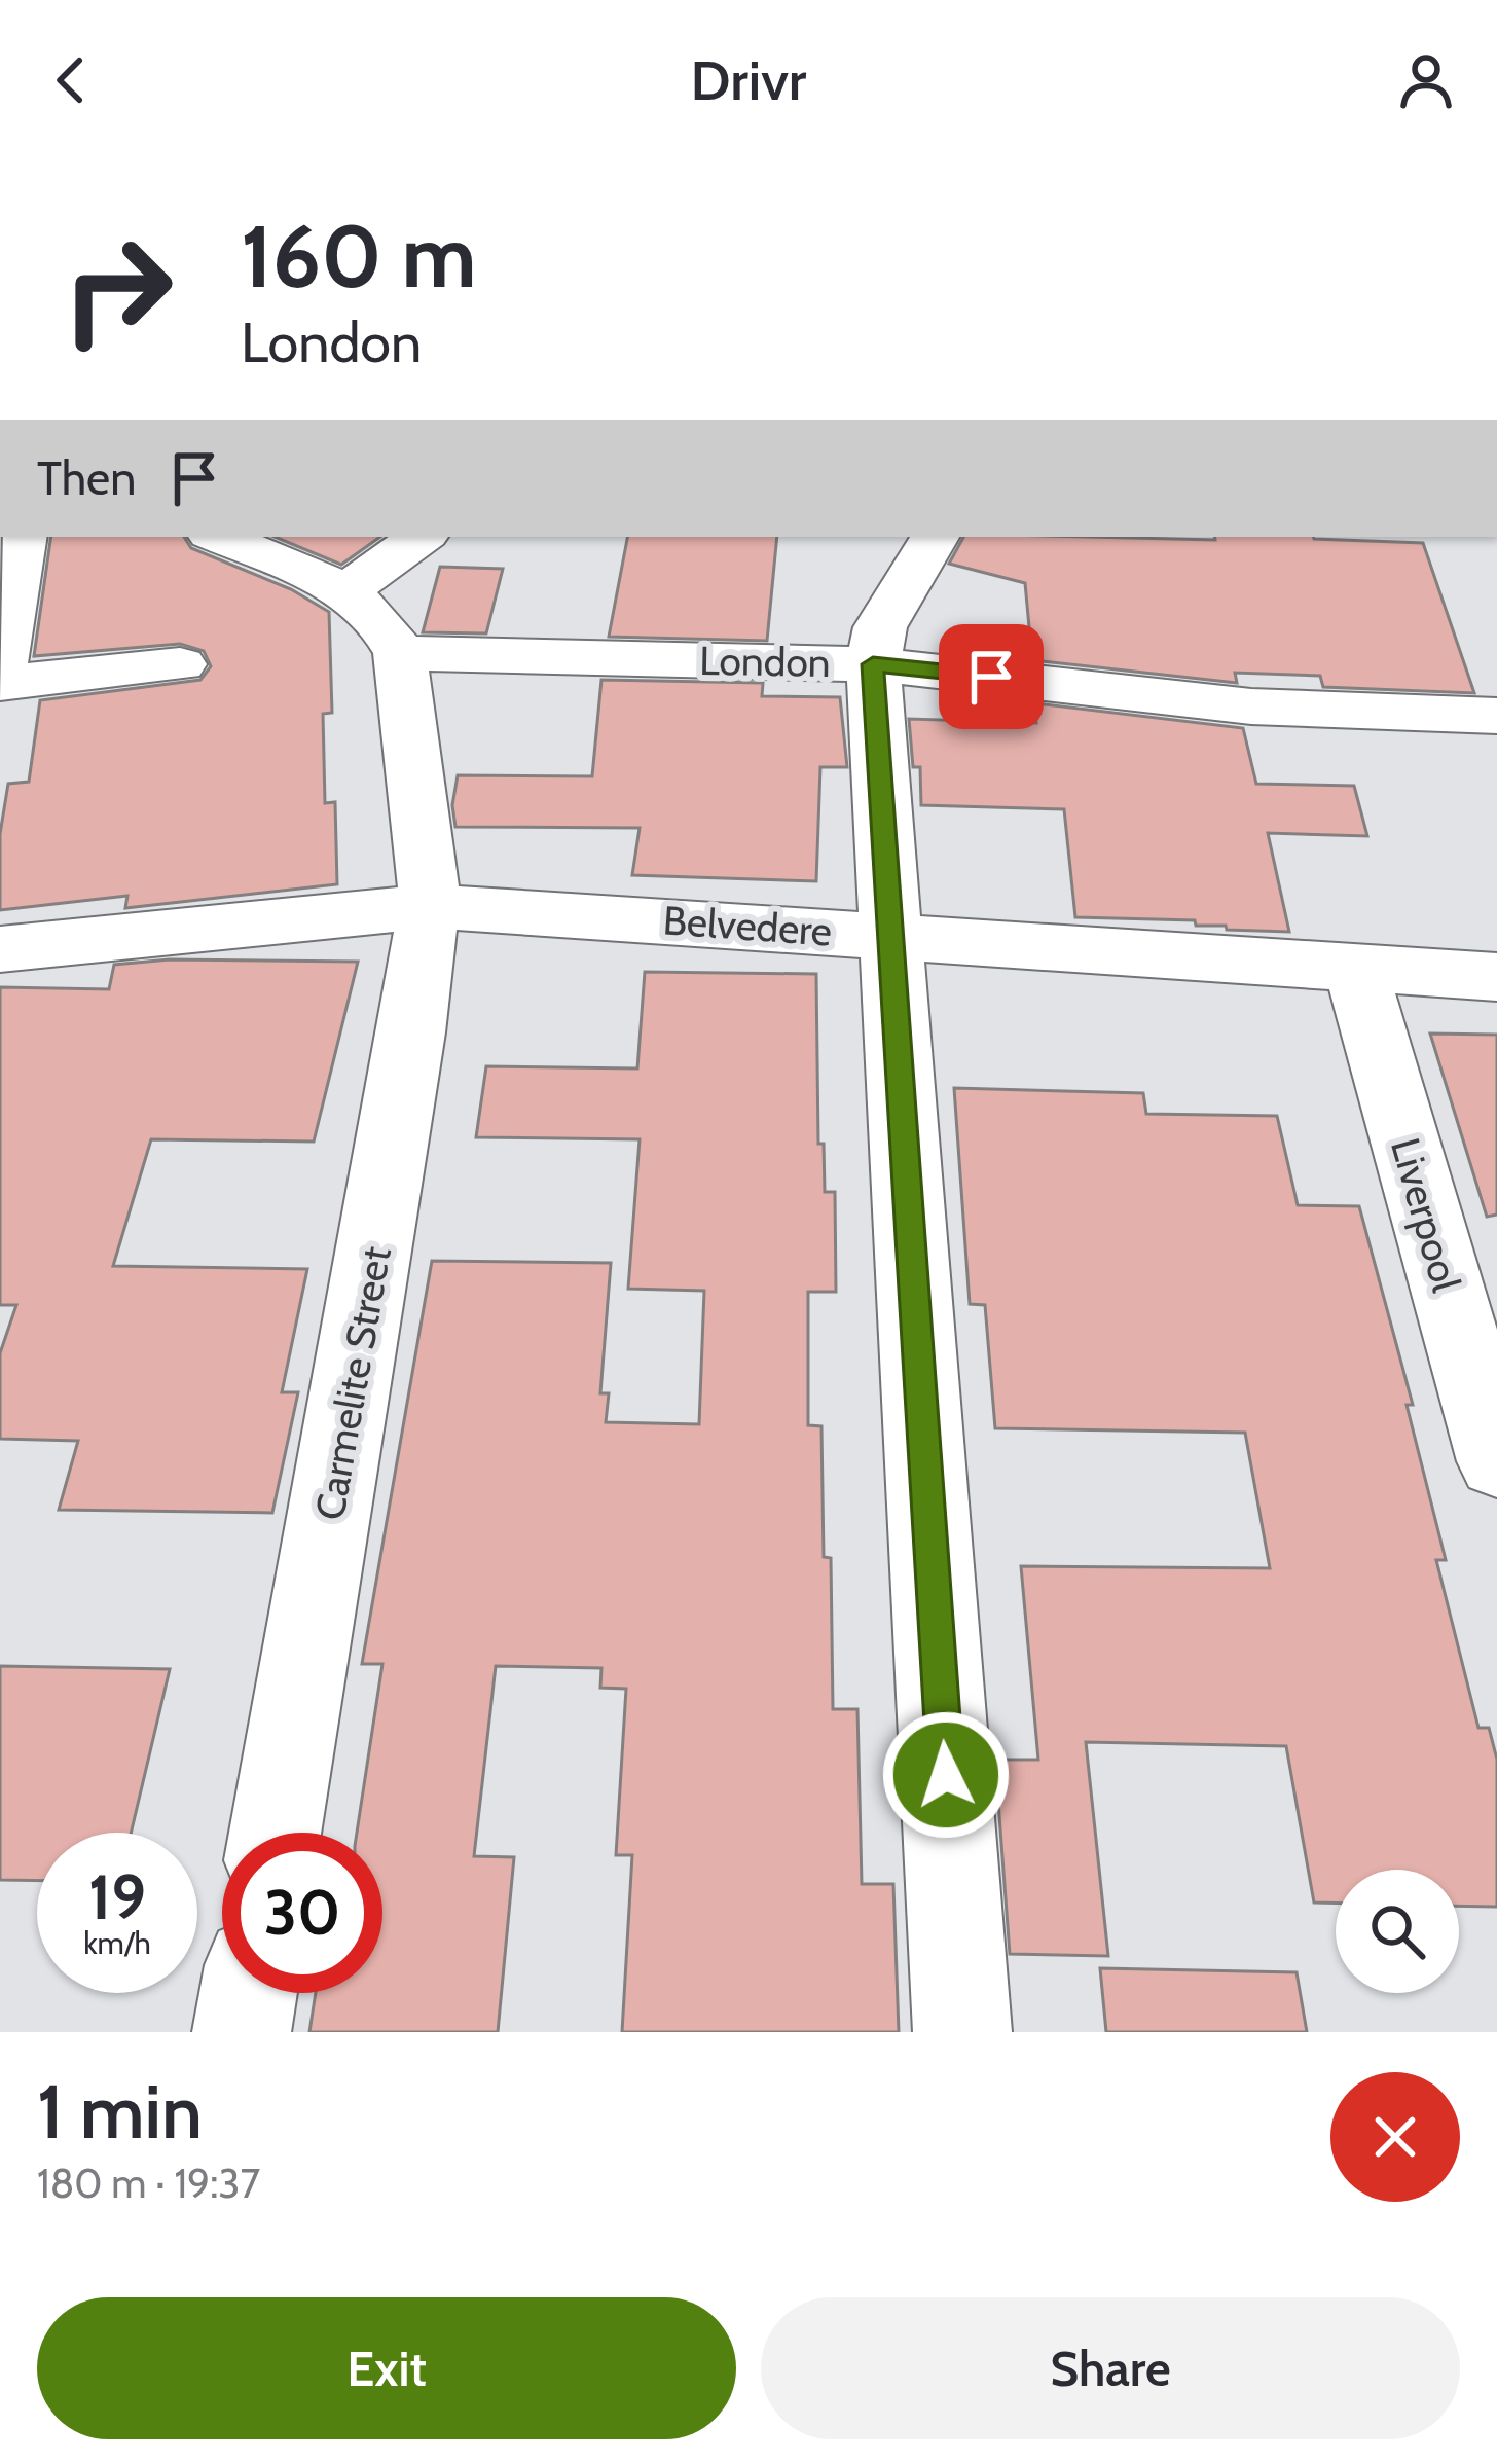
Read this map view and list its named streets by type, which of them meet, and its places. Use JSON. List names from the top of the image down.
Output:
{
  "streets": {
    "street": [
      "London",
      "Belvedere",
      "Liverpool",
      "Carmelite Street"
    ]
  },
  "crossings": [
    ["London", "Carmelite Street"],
    ["Belvedere", "Liverpool"],
    ["Belvedere", "Carmelite Street"]
  ],
  "page": {
    "header": "Drivr",
    "turn": ["160 m", "London"],
    "then": "Then",
    "speed": "19 km/h",
    "limit": "30",
    "heading": ["1 min", "180 m · 19:37"],
    "buttons": ["Exit", "Share"]
  }
}
